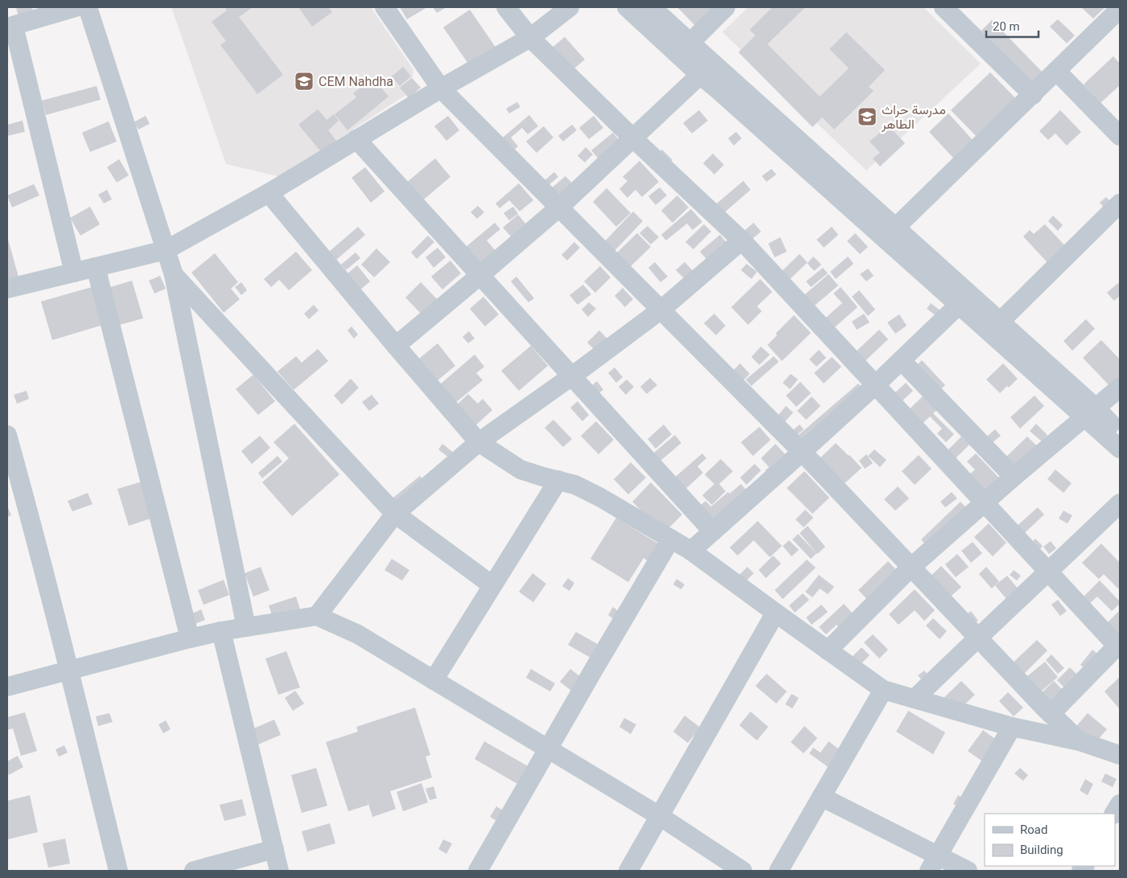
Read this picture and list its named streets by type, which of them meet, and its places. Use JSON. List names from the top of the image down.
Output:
{
  "places": {
    "school or university": ["CEM Nahdha", "مدرسة حراث الطاهر"]
  },
  "legend": ["Road", "Building"],
  "scale_bar": "20 m"
}
